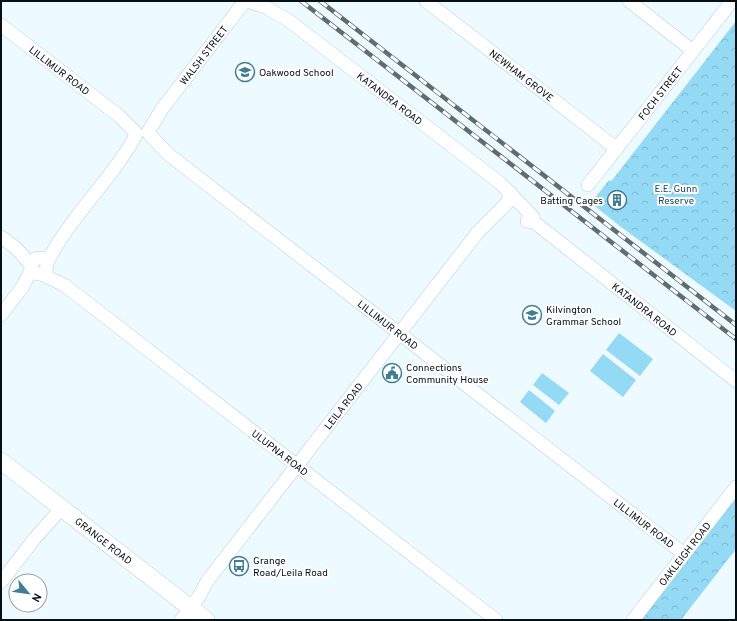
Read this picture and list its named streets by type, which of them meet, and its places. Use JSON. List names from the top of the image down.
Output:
{
  "streets": {
    "main road": ["GRANGE ROAD"],
    "street": [
      "WALSH STREET",
      "LILLIMUR ROAD",
      "NEWHAM GROVE",
      "FOCH STREET",
      "KATANDRA ROAD",
      "LEILA ROAD",
      "ULUPNA ROAD",
      "OAKLEIGH ROAD"
    ]
  },
  "crossings": [
    ["WALSH STREET", "LILLIMUR ROAD"],
    ["WALSH STREET", "KATANDRA ROAD"],
    ["WALSH STREET", "ULUPNA ROAD"],
    ["LILLIMUR ROAD", "LEILA ROAD"],
    ["LILLIMUR ROAD", "OAKLEIGH ROAD"],
    ["NEWHAM GROVE", "FOCH STREET"],
    ["KATANDRA ROAD", "LEILA ROAD"],
    ["LEILA ROAD", "ULUPNA ROAD"],
    ["LEILA ROAD", "GRANGE ROAD"]
  ],
  "parks": ["E.E. Gunn Reserve"],
  "places": {
    "school or university": ["Oakwood School", "Kilvington Grammar School"],
    "building": ["Batting Cages"],
    "public building": ["Connections Community House"],
    "bus stop": ["Grange Road/Leila Road"]
  },
  "north": "bottom right"
}
